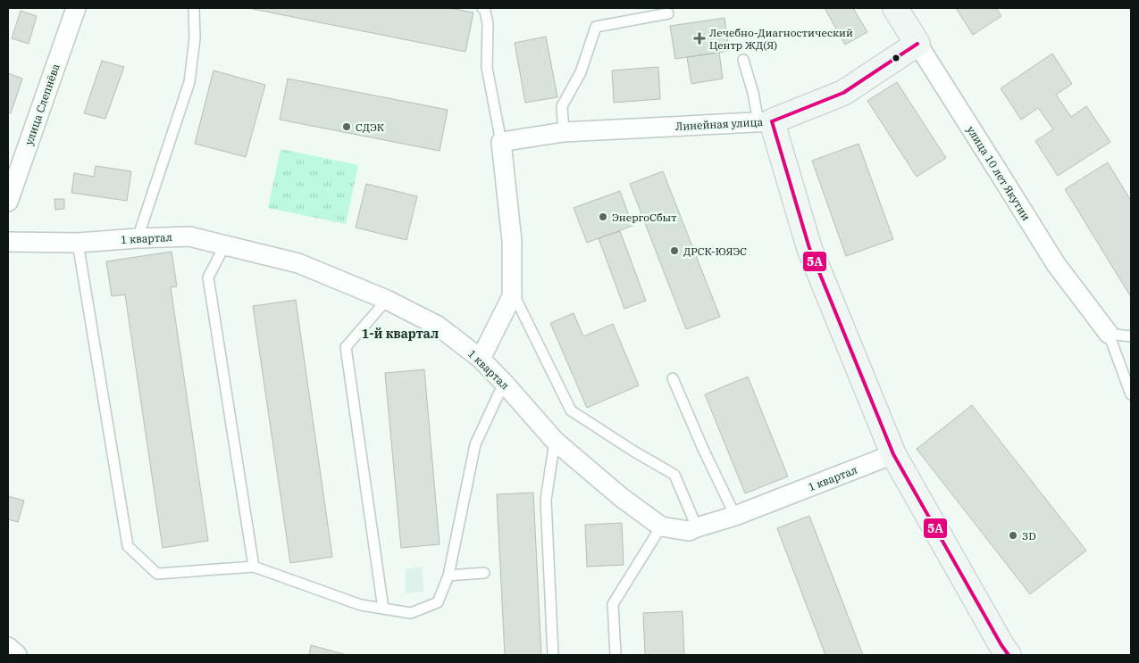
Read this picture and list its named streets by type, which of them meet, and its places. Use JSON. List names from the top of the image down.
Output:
{
  "streets": {
    "main road": ["Линейная улица", "улица 10 лет Якутии"],
    "street": ["улица Слепнёва", "1 квартал"]
  },
  "crossings": [
    ["Линейная улица", "улица 10 лет Якутии"]
  ],
  "districts": ["1-й квартал"],
  "places": {
    "health": ["Лечебно-Диагностический Центр ЖД(Я)"],
    "other": [
      "СДЭК",
      "ЭнергоСбыт",
      "ДРСК-ЮЯЭС",
      "3D"
    ]
  },
  "lines": ["transit line 5А"]
}
